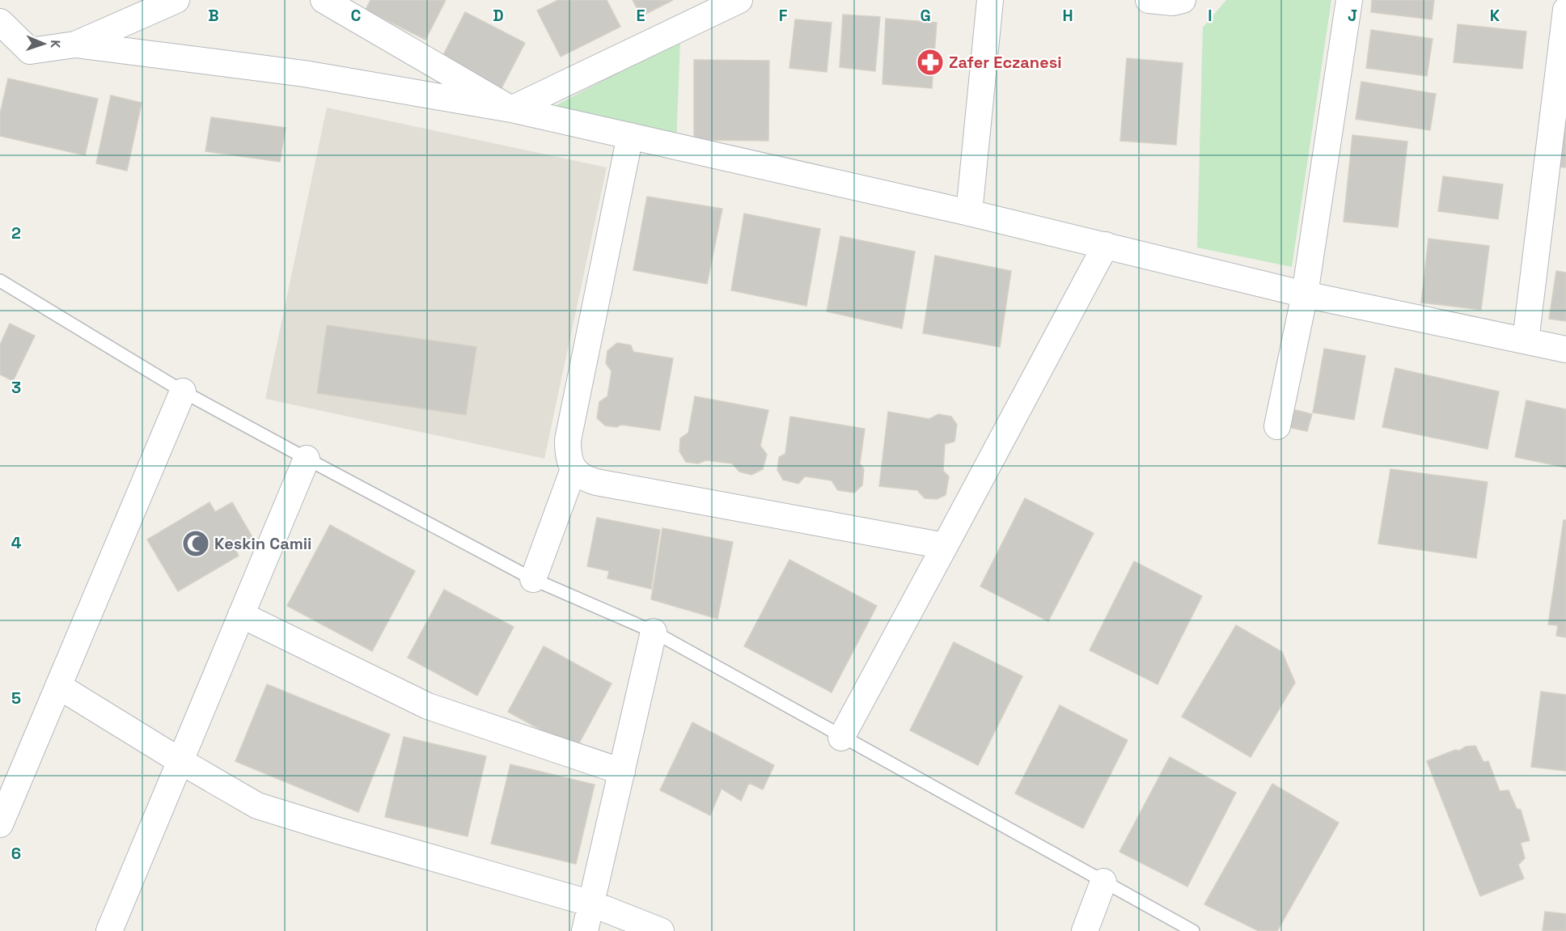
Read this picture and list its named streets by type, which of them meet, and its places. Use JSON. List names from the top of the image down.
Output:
{
  "places": {
    "pharmacy": ["Zafer Eczanesi"],
    "mosque": ["Keskin Camii"]
  },
  "north": "right",
  "grid": {
    "columns": [
      "B",
      "C",
      "D",
      "E",
      "F",
      "G",
      "H",
      "I",
      "J",
      "K"
    ],
    "rows": [
      "2",
      "3",
      "4",
      "5",
      "6"
    ]
  }
}
